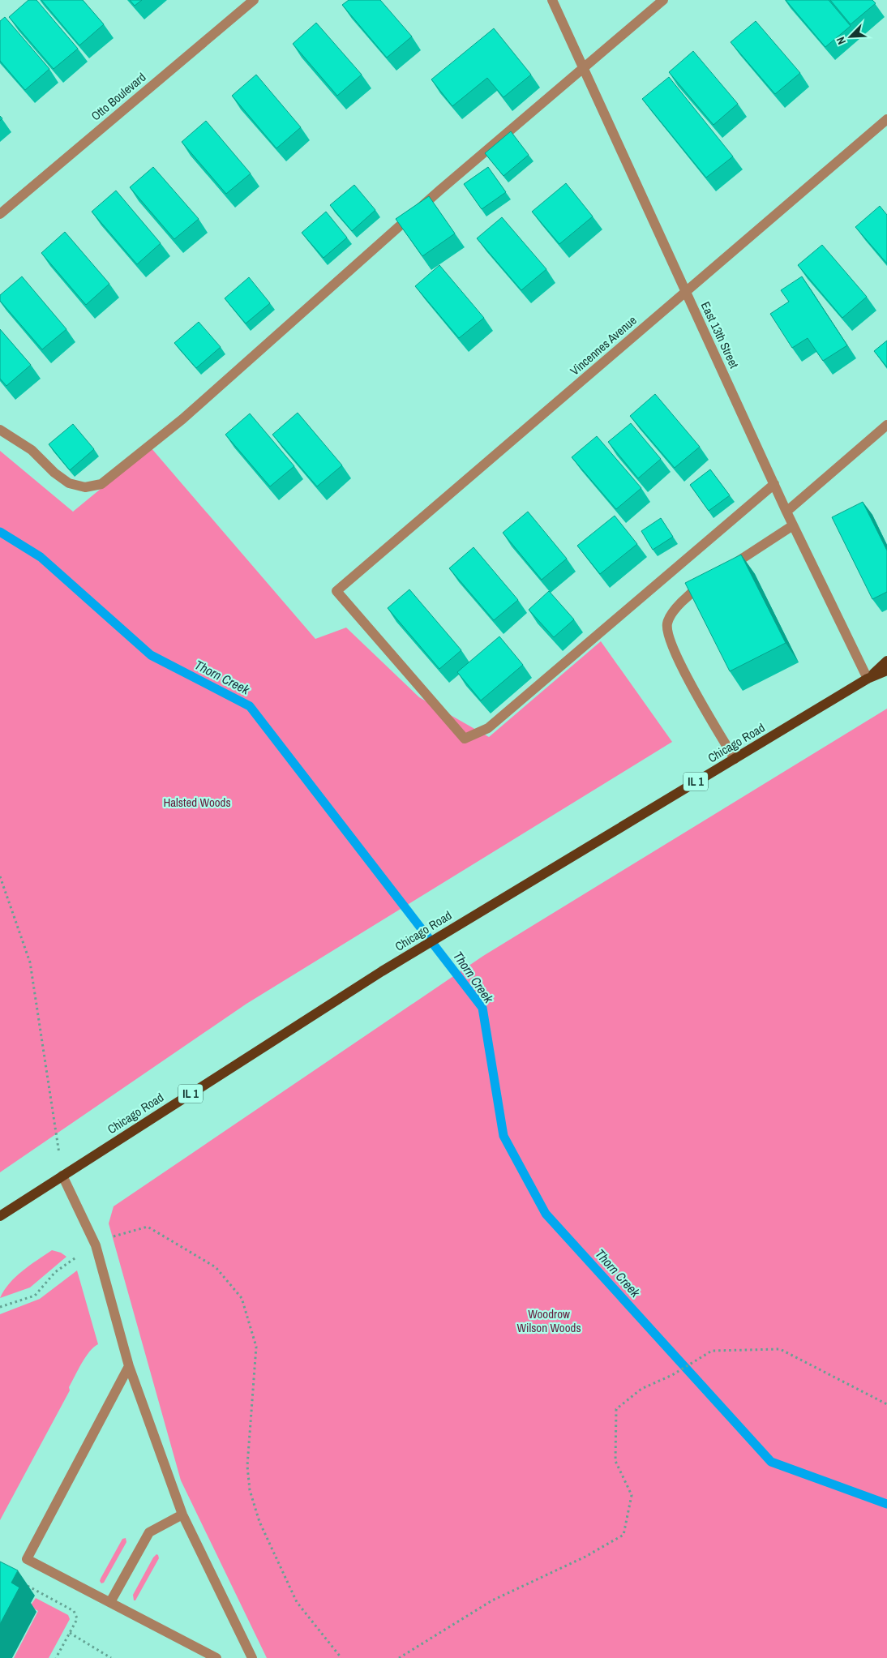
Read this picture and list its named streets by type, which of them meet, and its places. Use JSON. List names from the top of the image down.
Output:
{
  "streets": {
    "main road": ["Chicago Road", "IL 1"],
    "street": ["Otto Boulevard", "East 13th Street", "Vincennes Avenue"]
  },
  "crossings": [
    ["East 13th Street", "Vincennes Avenue"],
    ["East 13th Street", "Chicago Road"]
  ],
  "water": ["Thorn Creek"],
  "parks": ["Halsted Woods", "Woodrow Wilson Woods"],
  "north": "bottom left"
}
